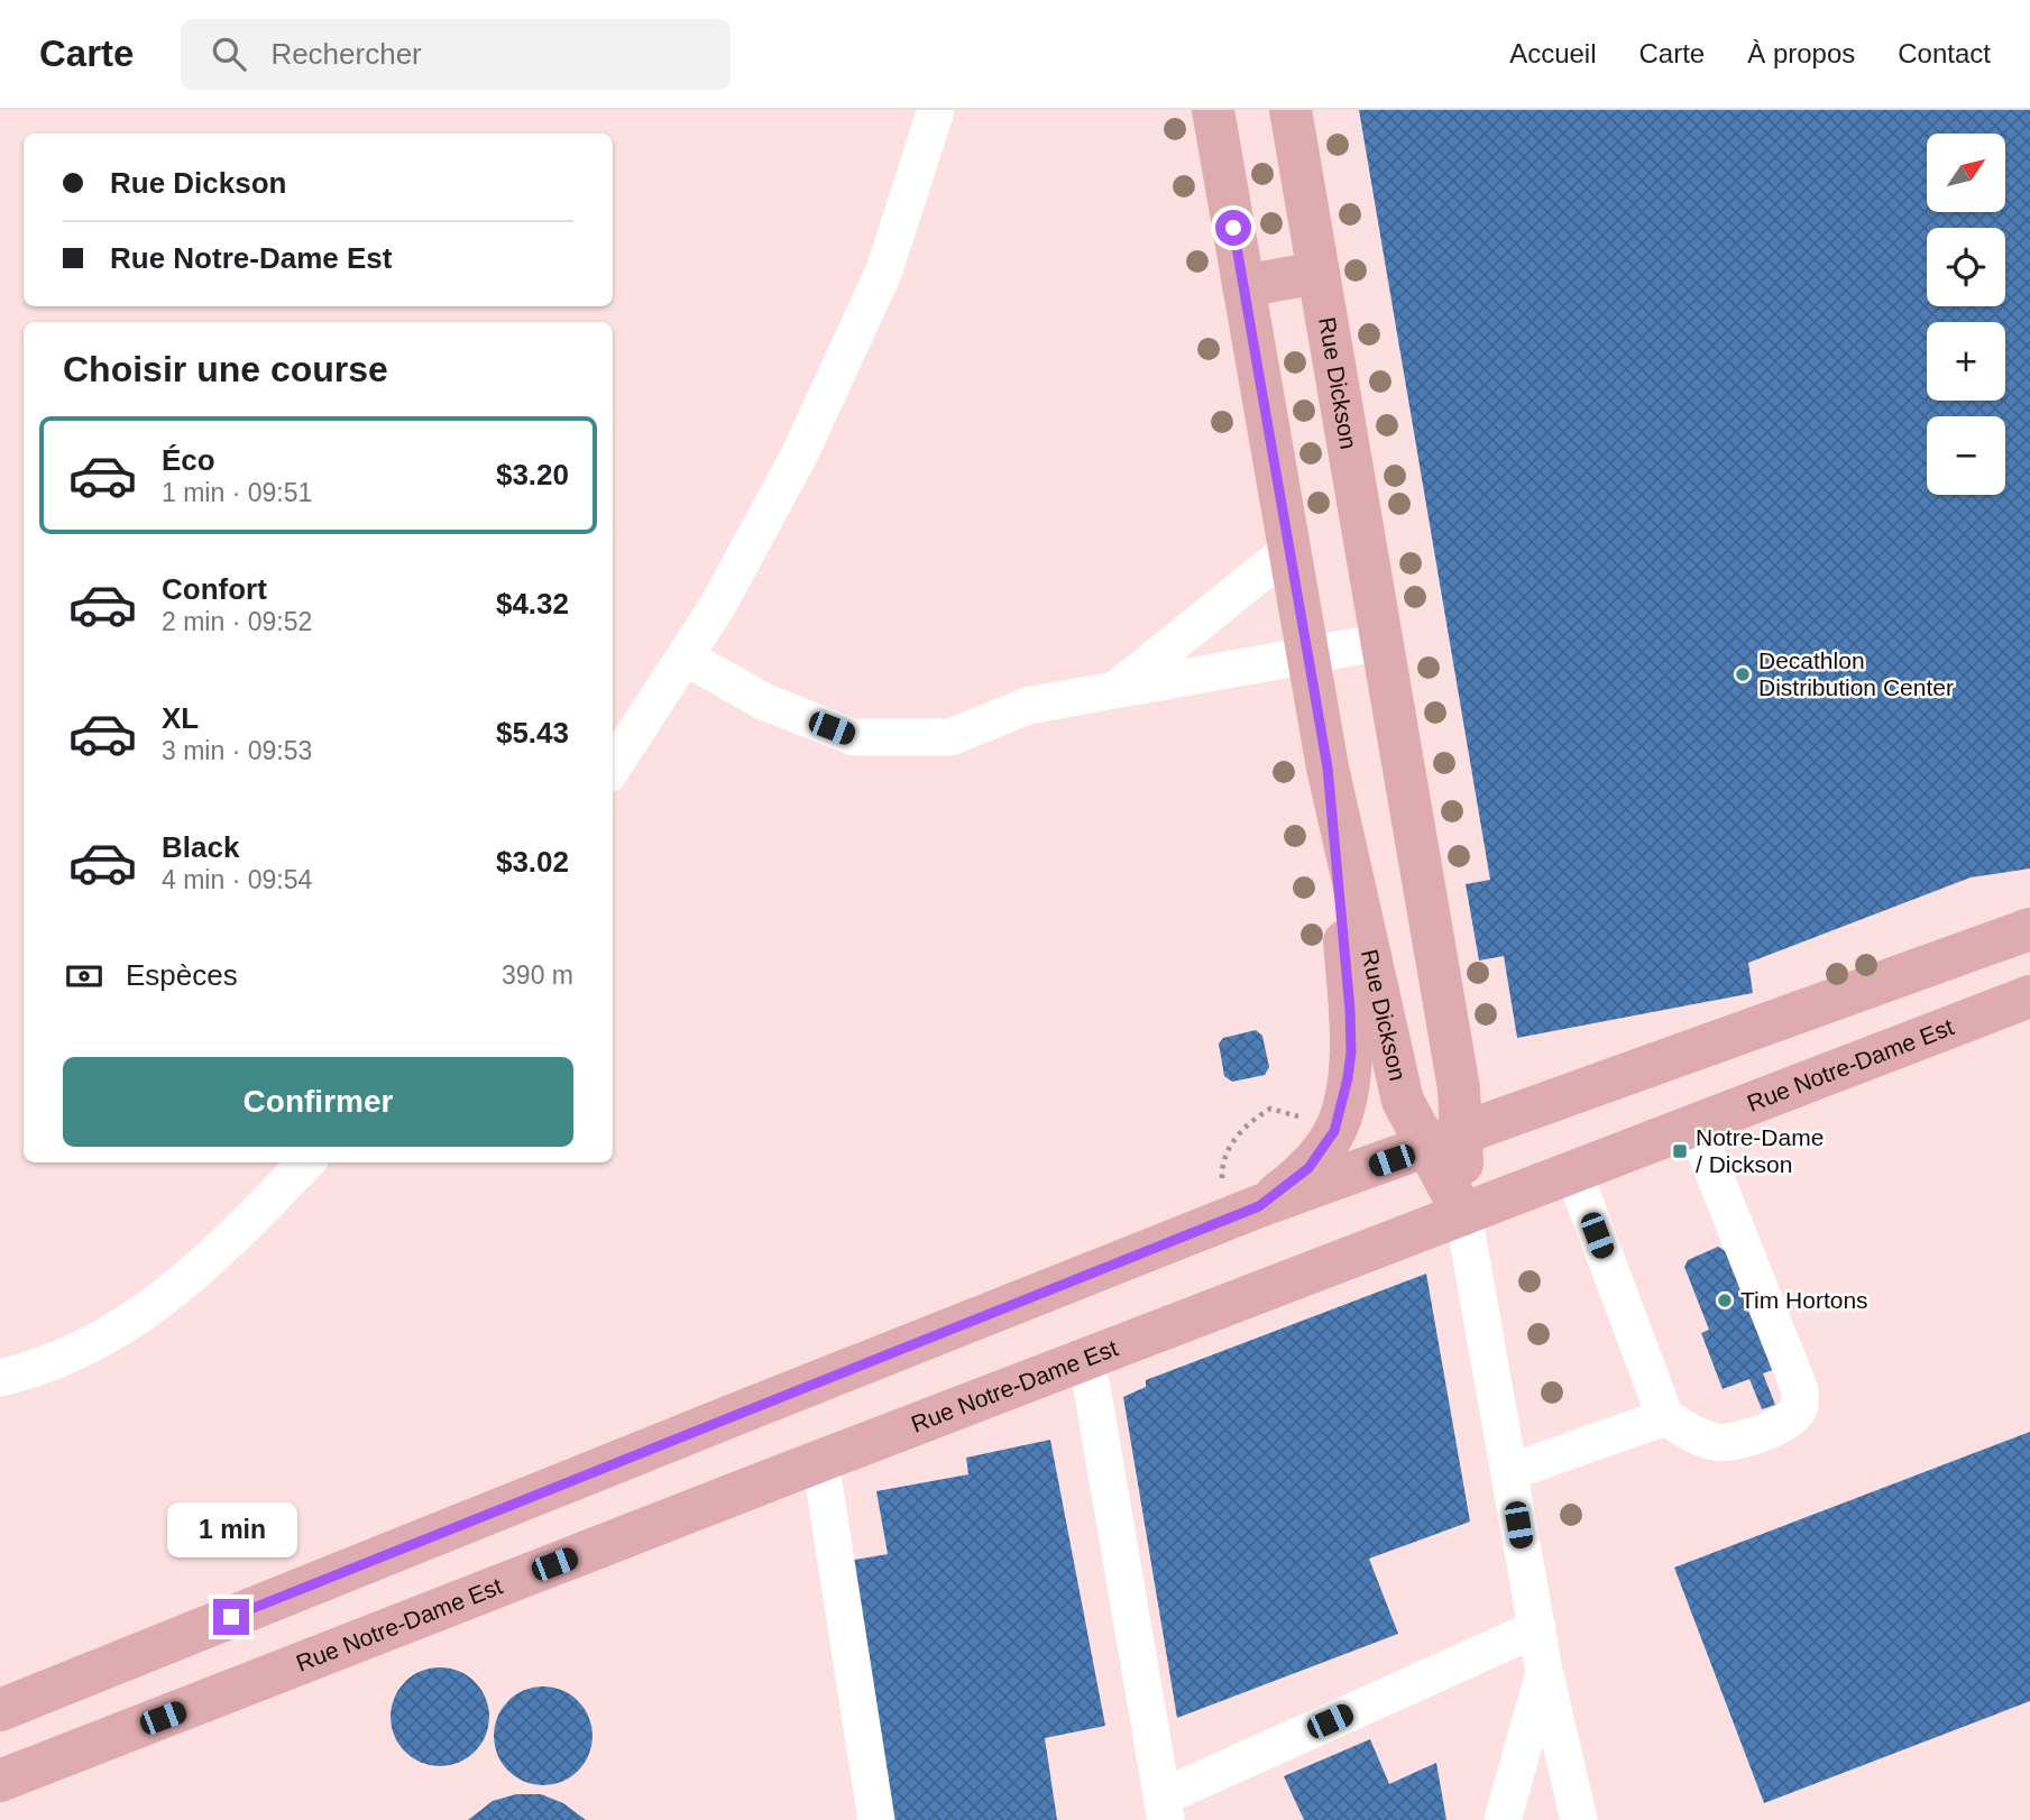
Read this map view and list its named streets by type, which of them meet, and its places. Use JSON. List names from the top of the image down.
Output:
{
  "streets": {
    "main road": ["Rue Dickson", "Rue Notre-Dame Est"]
  },
  "crossings": [
    ["Rue Dickson", "Rue Notre-Dame Est"]
  ],
  "places": {
    "other": ["Decathlon Distribution Center", "Tim Hortons"],
    "transit": ["Notre-Dame / Dickson"]
  },
  "north": "top right",
  "page": {
    "header": "Carte",
    "search": "Rechercher",
    "nav": [
      "Accueil",
      "Carte",
      "À propos",
      "Contact"
    ],
    "map_buttons": ["+", "−"],
    "banner": ["Rue Dickson", "Rue Notre-Dame Est"],
    "heading": "Choisir une course",
    "list": [
      {
        "name": "Éco",
        "note": "1 min · 09:51",
        "value": "$3.20"
      },
      {
        "name": "Confort",
        "note": "2 min · 09:52",
        "value": "$4.32"
      },
      {
        "name": "XL",
        "note": "3 min · 09:53",
        "value": "$5.43"
      },
      {
        "name": "Black",
        "note": "4 min · 09:54",
        "value": "$3.02"
      }
    ],
    "pay": ["Espèces", "390 m"],
    "buttons": "Confirmer",
    "bubble": "1 min"
  }
}
